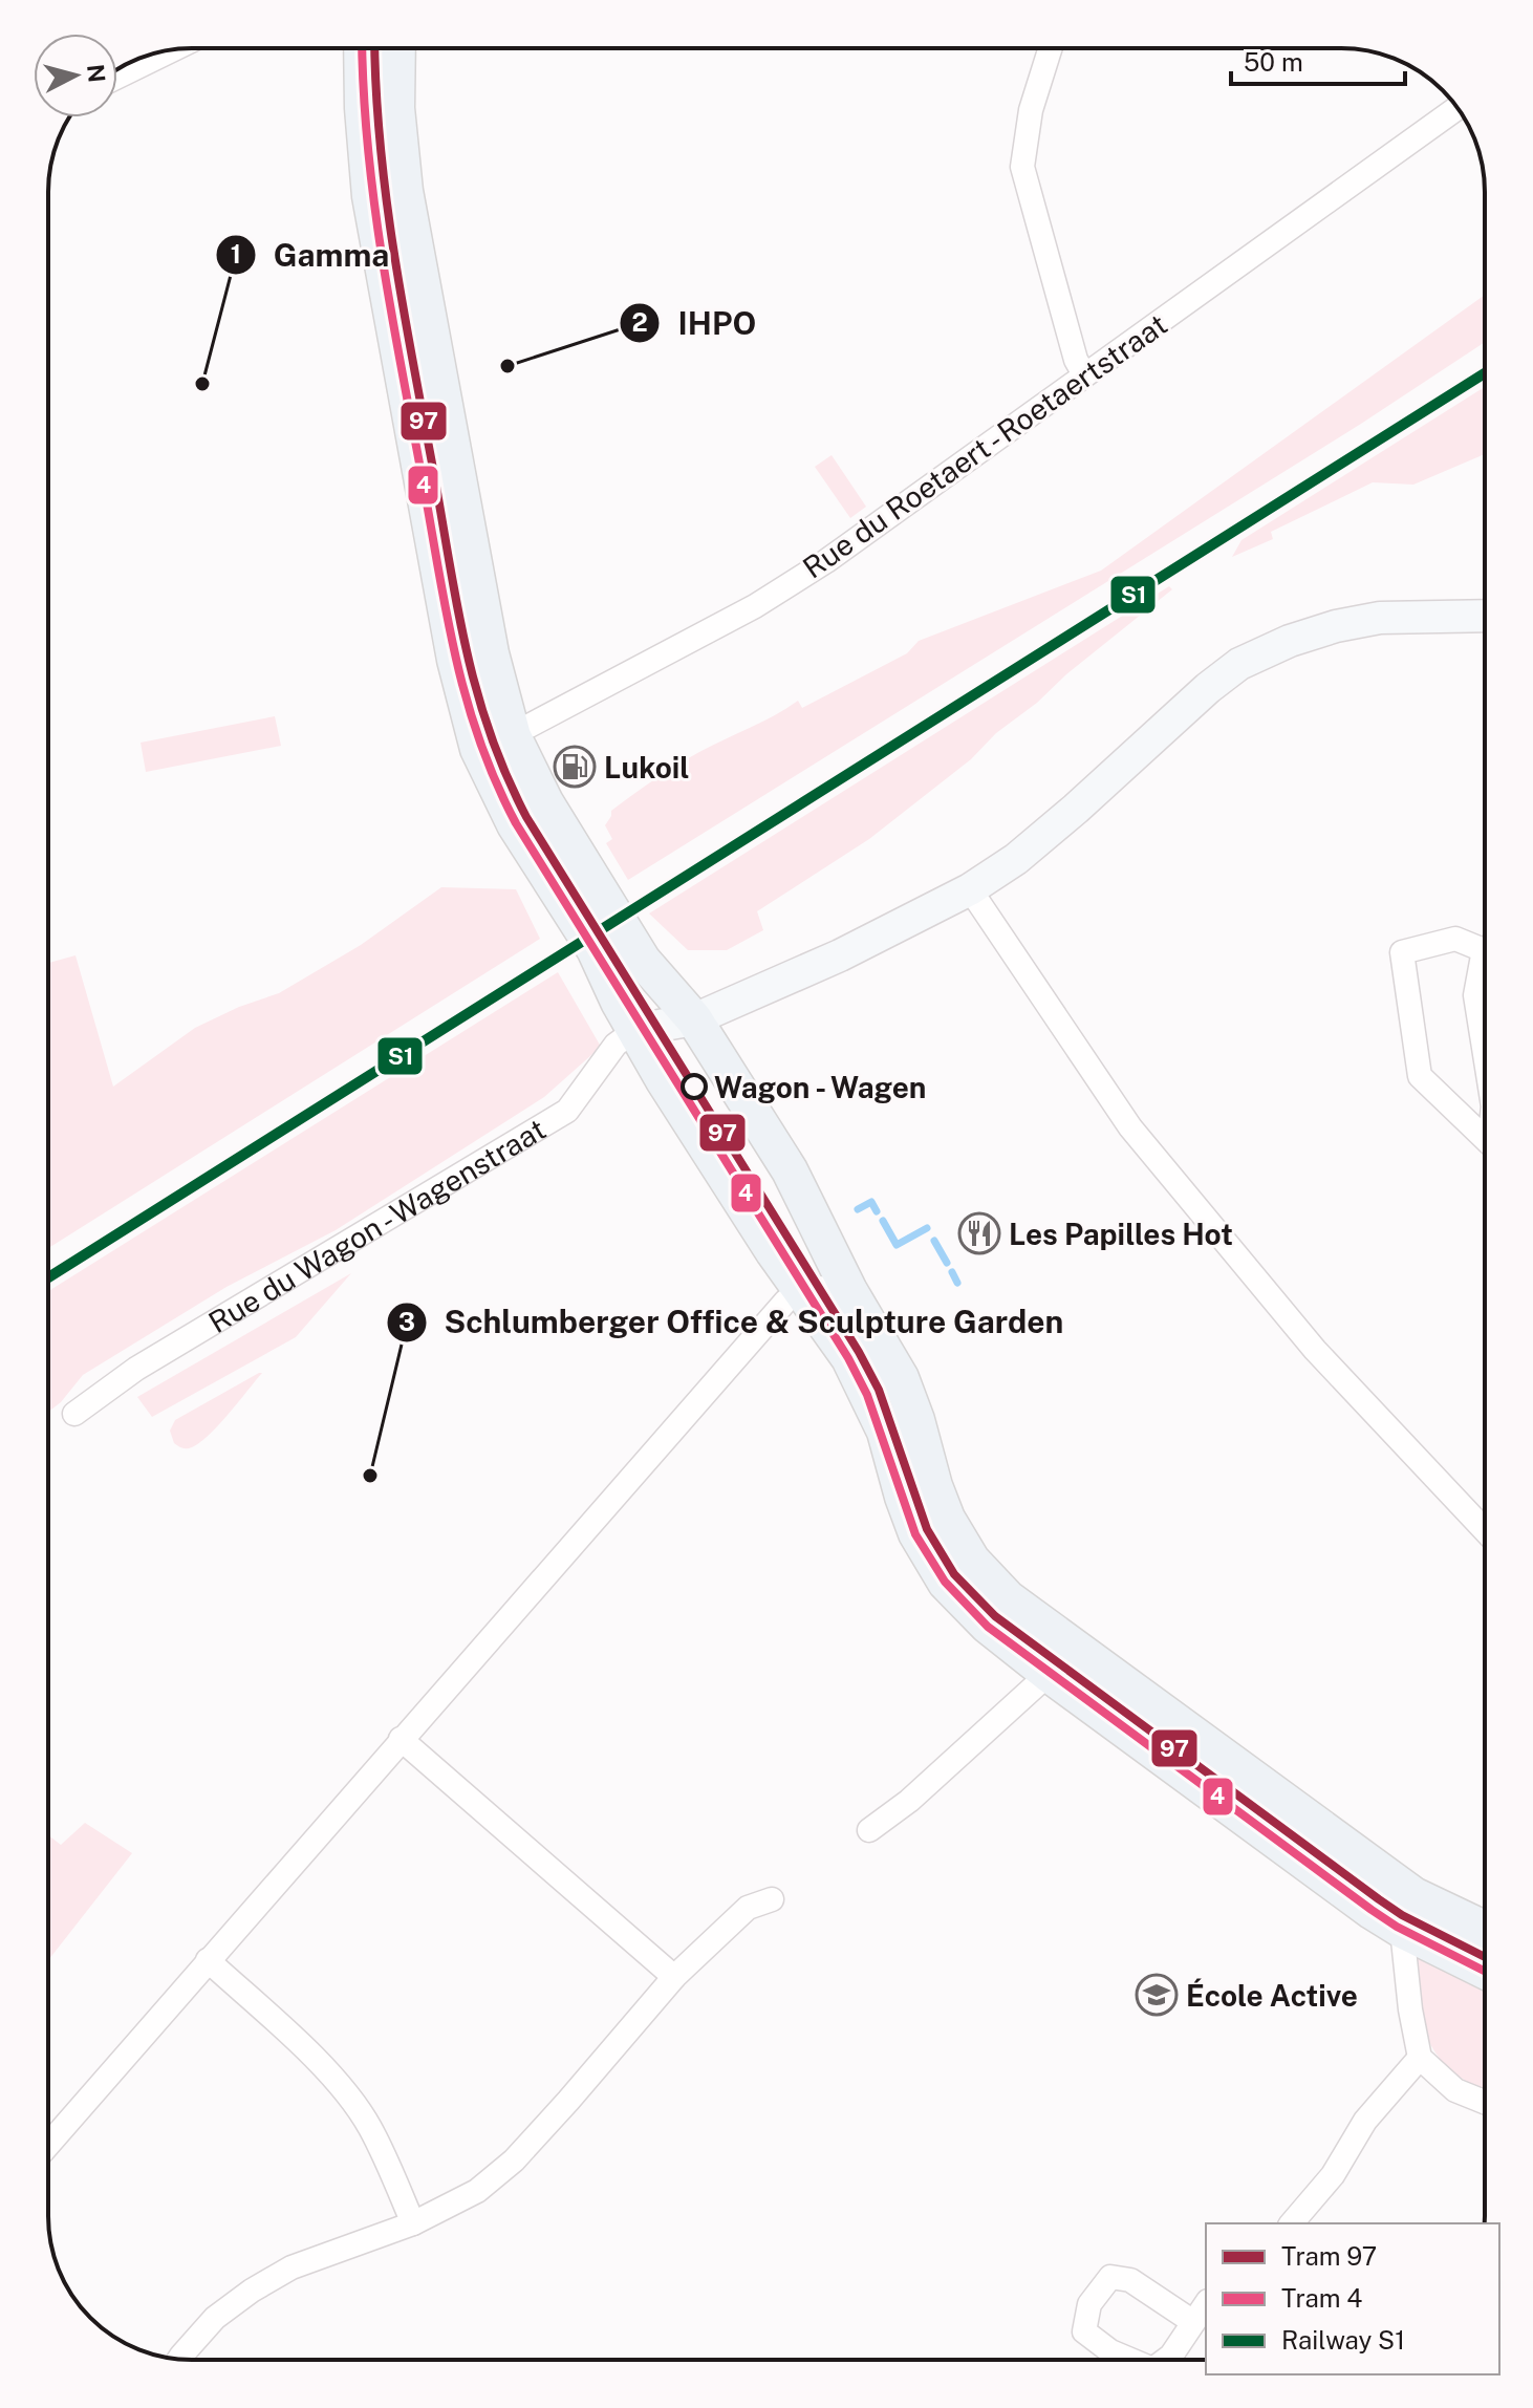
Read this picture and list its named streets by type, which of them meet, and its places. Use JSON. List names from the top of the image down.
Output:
{
  "streets": {
    "street": ["Rue du Roetaert - Roetaertstraat", "Rue du Wagon - Wagenstraat"]
  },
  "places": {
    "other": [
      "IHPO",
      "Gamma",
      "Wagon - Wagen",
      "Schlumberger Office & Sculpture Garden"
    ],
    "fuel station": ["Lukoil"],
    "restaurant": ["Les Papilles Hot"],
    "school or university": ["École Active"]
  },
  "lines": ["tram line 97", "tram line 4", "rail line S1"],
  "legend": ["Tram 97", "Tram 4", "Railway S1"],
  "scale_bar": "50 m",
  "north": "right"
}
